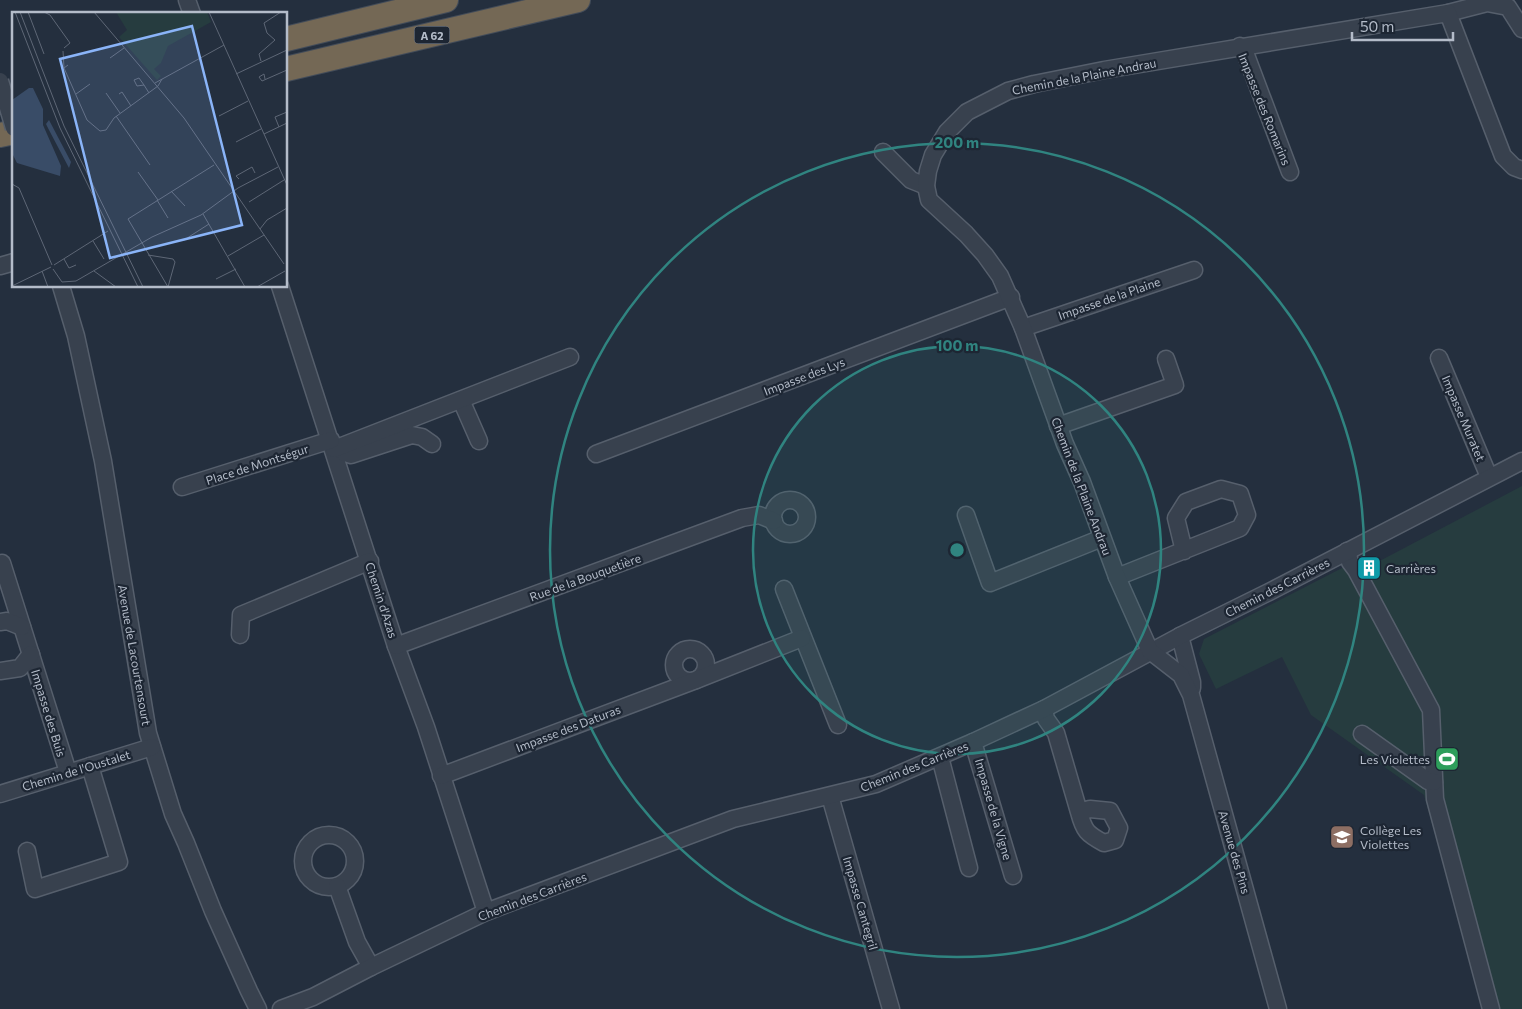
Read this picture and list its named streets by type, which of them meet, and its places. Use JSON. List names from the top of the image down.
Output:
{
  "streets": {
    "highway": ["A 62"],
    "street": [
      "Chemin de la Plaine Andrau",
      "Impasse des Romarins",
      "Impasse de la Plaine",
      "Impasse des Lys",
      "Impasse Muratet",
      "Place de Montségur",
      "Rue de la Bouquetière",
      "Chemin des Carrières",
      "Chemin d'Azas",
      "Avenue de Lacourtensourt",
      "Impasse des Buis",
      "Impasse des Daturas",
      "Chemin de l'Oustalet",
      "Impasse de la Vigne",
      "Avenue des Pins",
      "Impasse Cantegril"
    ]
  },
  "crossings": [
    ["Chemin de la Plaine Andrau", "Impasse des Romarins"],
    ["Chemin de la Plaine Andrau", "Impasse de la Plaine"],
    ["Chemin de la Plaine Andrau", "Impasse des Lys"],
    ["Chemin de la Plaine Andrau", "Chemin des Carrières"],
    ["Chemin de la Plaine Andrau", "Avenue des Pins"],
    ["Impasse Muratet", "Chemin des Carrières"],
    ["Place de Montségur", "Chemin d'Azas"],
    ["Rue de la Bouquetière", "Chemin d'Azas"],
    ["Chemin des Carrières", "Chemin d'Azas"],
    ["Chemin des Carrières", "Impasse de la Vigne"],
    ["Chemin des Carrières", "Avenue des Pins"],
    ["Chemin des Carrières", "Impasse Cantegril"],
    ["Chemin d'Azas", "Impasse des Daturas"],
    ["Avenue de Lacourtensourt", "Chemin de l'Oustalet"],
    ["Impasse des Buis", "Chemin de l'Oustalet"]
  ],
  "places": {
    "building": ["Carrières"],
    "sports": ["Les Violettes"],
    "school or university": ["Collège Les Violettes"]
  },
  "scale_bar": "50 m",
  "rings": ["200 m", "100 m"]
}
